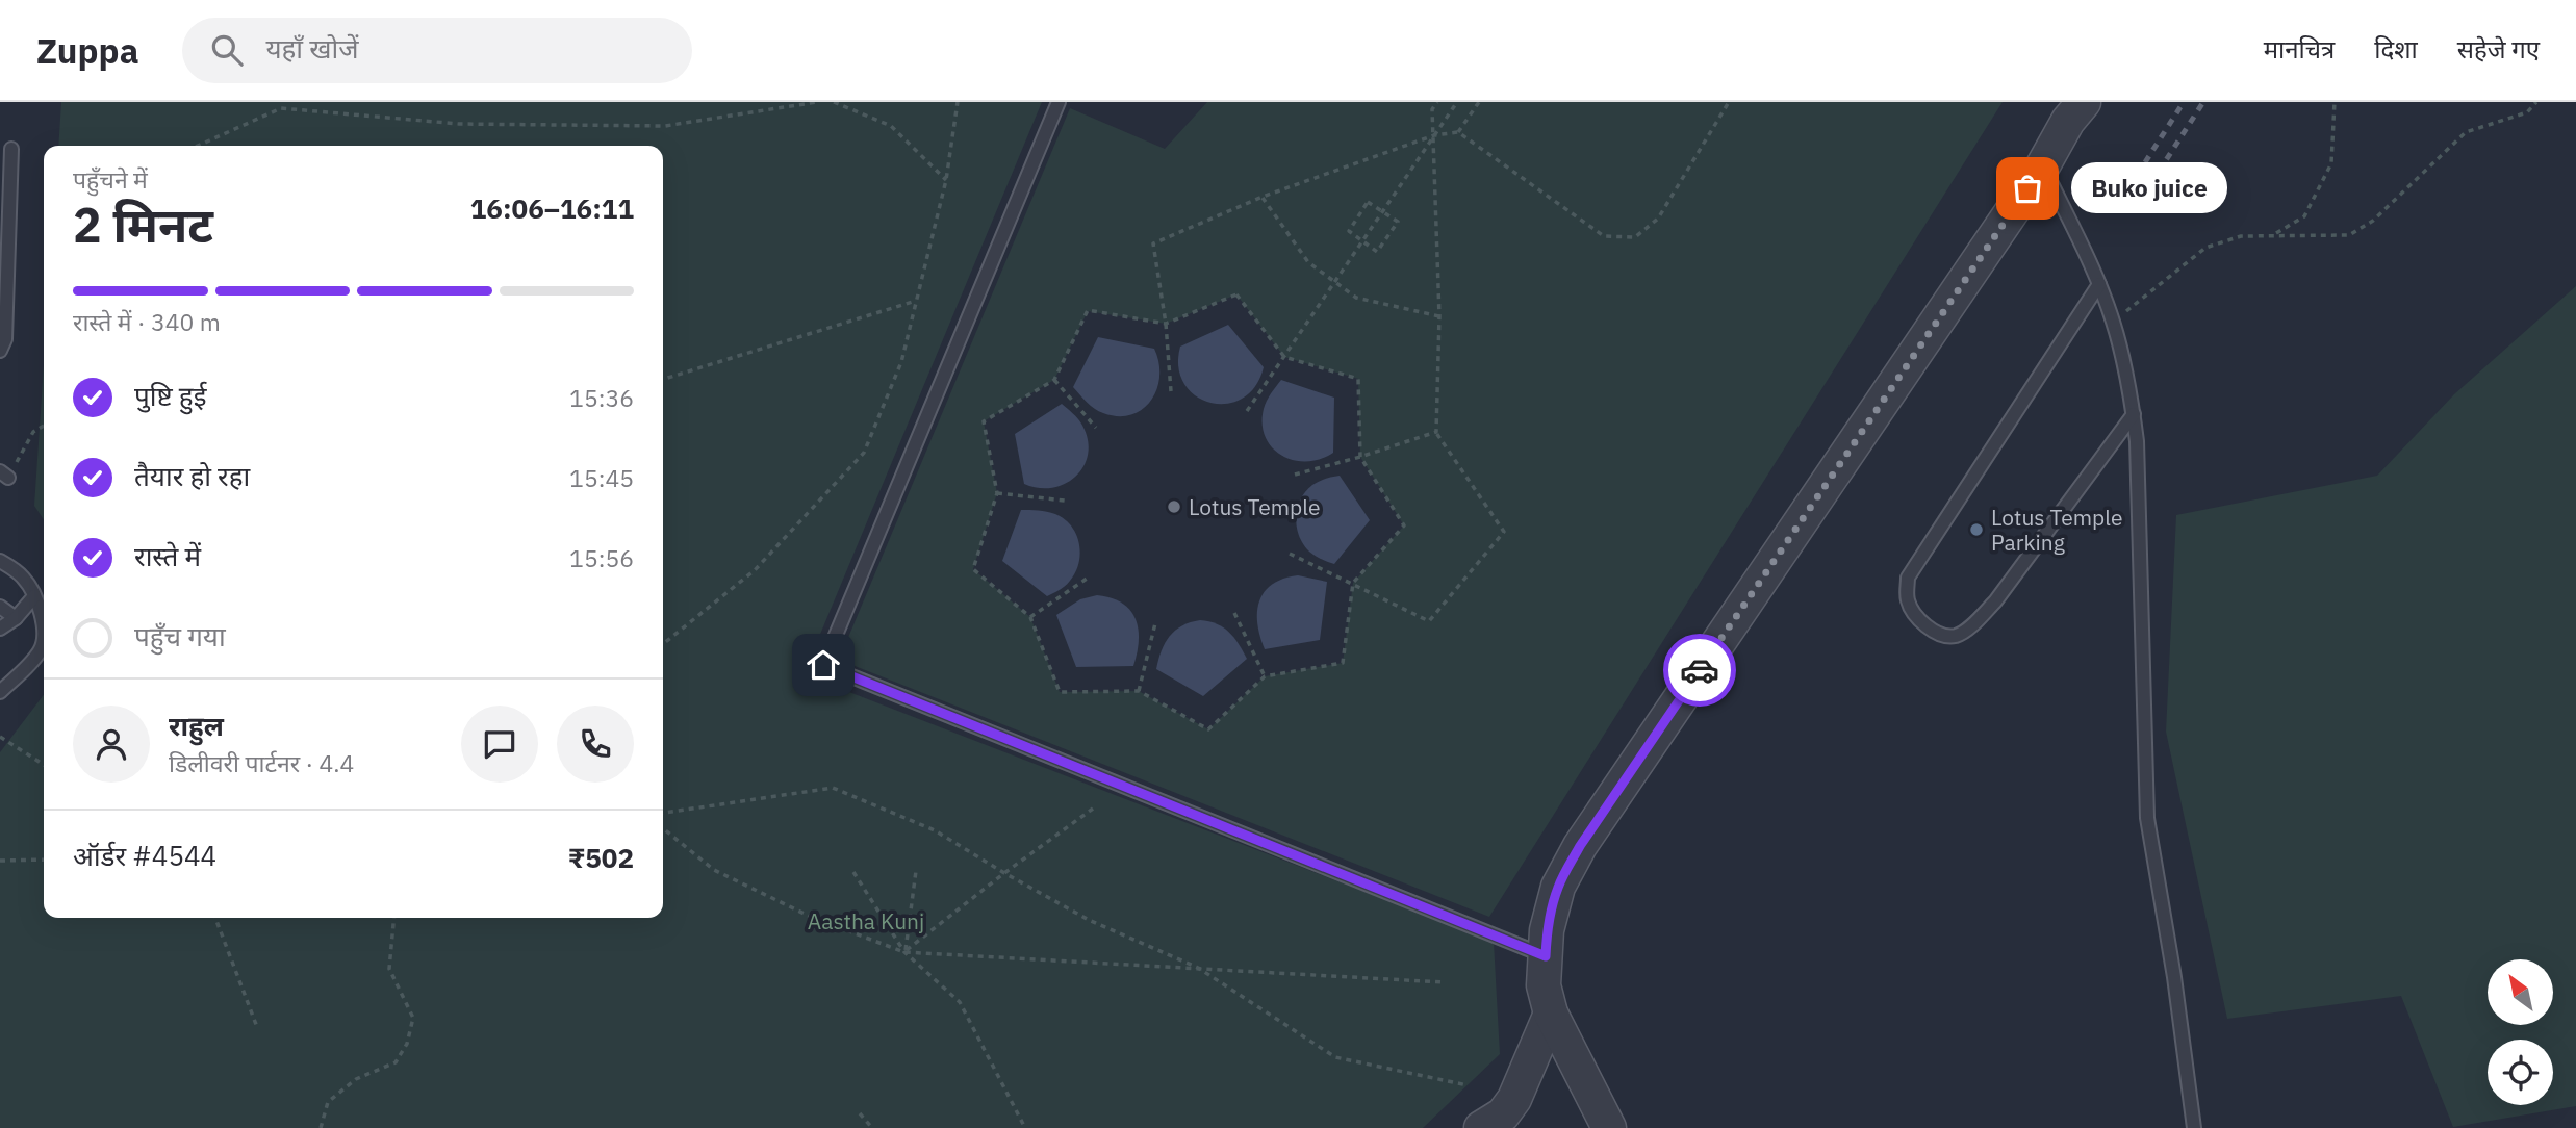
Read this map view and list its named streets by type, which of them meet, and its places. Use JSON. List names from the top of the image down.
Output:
{
  "parks": ["Aastha Kunj"],
  "places": ["Buko juice", "Lotus Temple", "Lotus Temple Parking"],
  "north": "top left",
  "page": {
    "header": "Zuppa",
    "search": "यहाँ खोजें",
    "nav": ["मानचित्र", "दिशा", "सहेजे गए"],
    "heading": ["2 मिनट", "पहुँचने में", "16:06–16:11"],
    "panel": [
      "राहुल",
      "डिलीवरी पार्टनर · 4.4",
      "ऑर्डर #4544",
      "₹502"
    ],
    "bubble": "Buko juice",
    "bar": "रास्ते में · 340 m",
    "list": [
      ["पुष्टि हुई", "15:36"],
      ["तैयार हो रहा", "15:45"],
      ["रास्ते में", "15:56"],
      "पहुँच गया"
    ]
  }
}
